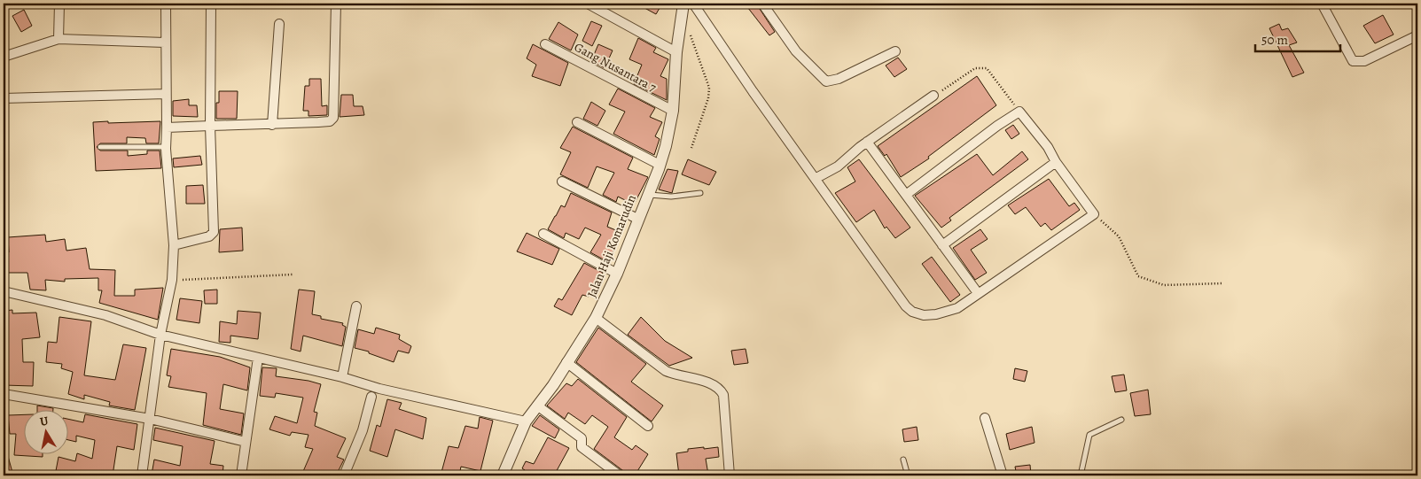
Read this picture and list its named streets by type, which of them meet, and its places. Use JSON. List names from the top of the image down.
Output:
{
  "streets": {
    "street": ["Gang Nusantara 7", "Jalan Haji Komarudin"]
  },
  "crossings": [
    ["Gang Nusantara 7", "Jalan Haji Komarudin"]
  ],
  "scale_bar": "50 m",
  "north": "top"
}
